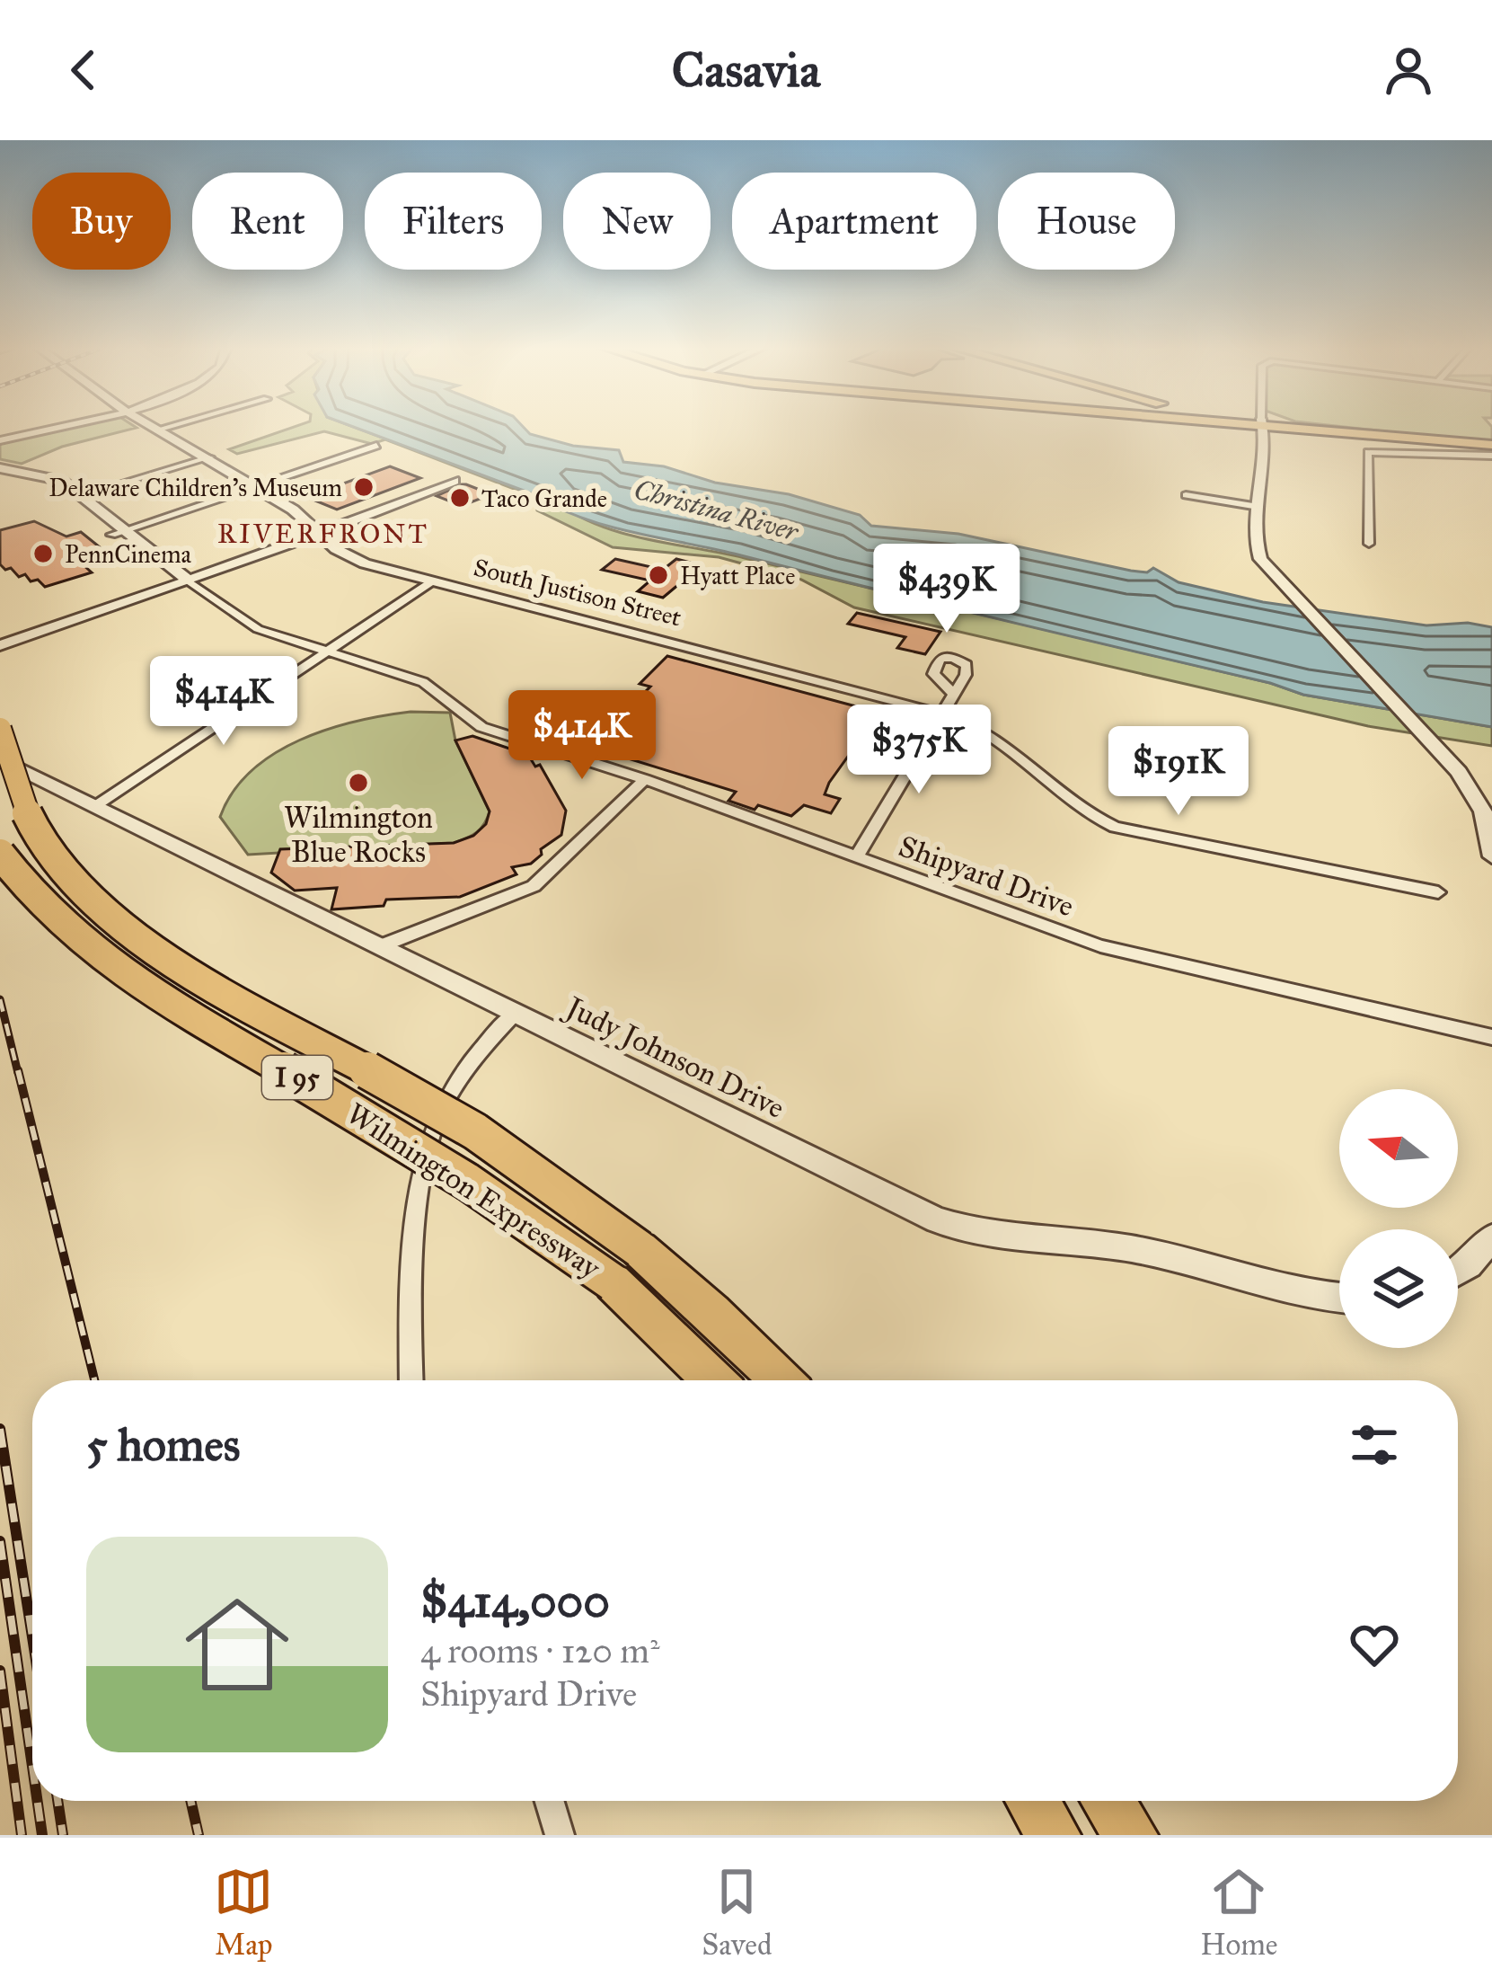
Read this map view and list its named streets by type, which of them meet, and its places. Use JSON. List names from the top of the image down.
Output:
{
  "streets": {
    "highway": ["I 95", "Wilmington Expressway"],
    "street": ["South Justison Street", "Shipyard Drive", "Judy Johnson Drive"]
  },
  "districts": ["RIVERFRONT"],
  "water": ["Christina River"],
  "places": [
    "Delaware Children's Museum",
    "Taco Grande",
    "PennCinema",
    "Hyatt Place",
    "Wilmington Blue Rocks"
  ],
  "north": "left",
  "page": {
    "header": "Casavia",
    "chip": [
      "Buy",
      "Rent",
      "Filters",
      "New",
      "Apartment",
      "House"
    ],
    "price": [
      "$439K",
      "$414K",
      "$414K",
      "$375K",
      "$191K"
    ],
    "heading": "5 homes",
    "list": [
      {
        "name": "$414,000",
        "note": "4 rooms · 120 m² · Shipyard Drive"
      }
    ],
    "tabs": ["Map", "Saved", "Home"]
  }
}
